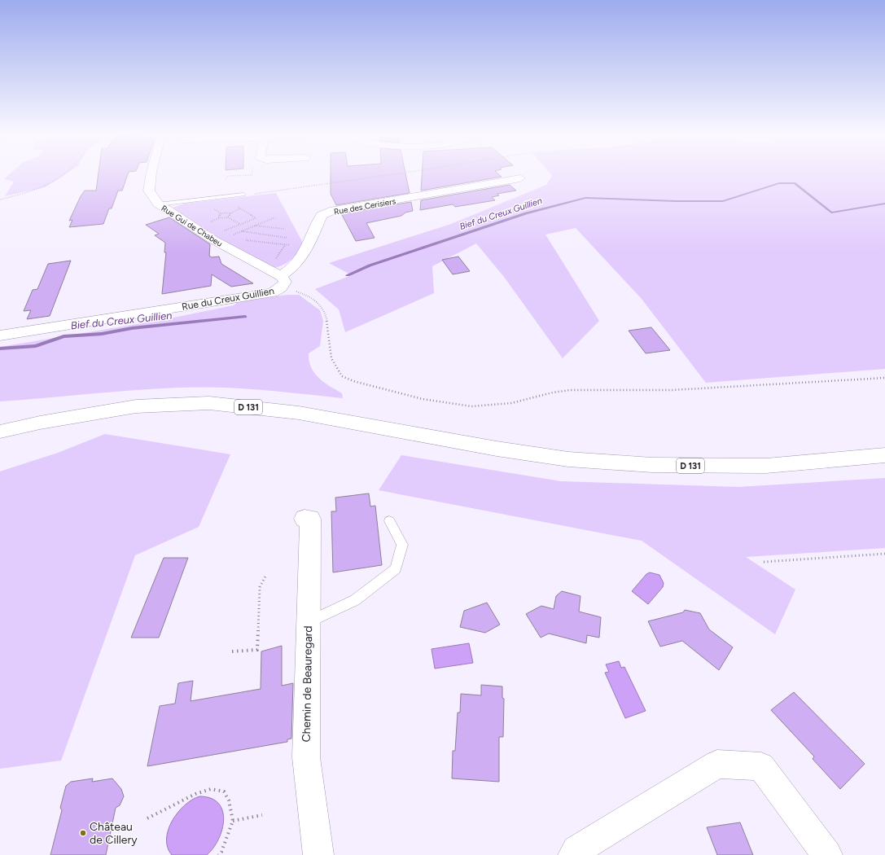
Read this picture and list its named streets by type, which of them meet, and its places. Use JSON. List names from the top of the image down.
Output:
{
  "streets": {
    "street": [
      "Rue des Cerisiers",
      "Rue Gui de Chabeu",
      "Rue du Creux Guillien",
      "D 131",
      "Chemin de Beauregard"
    ]
  },
  "crossings": [
    ["Rue des Cerisiers", "Rue Gui de Chabeu"],
    ["Rue des Cerisiers", "Rue du Creux Guillien"],
    ["Rue Gui de Chabeu", "Rue du Creux Guillien"]
  ],
  "water": ["Bief du Creux Guillien"],
  "places": ["Château de Cillery"]
}
